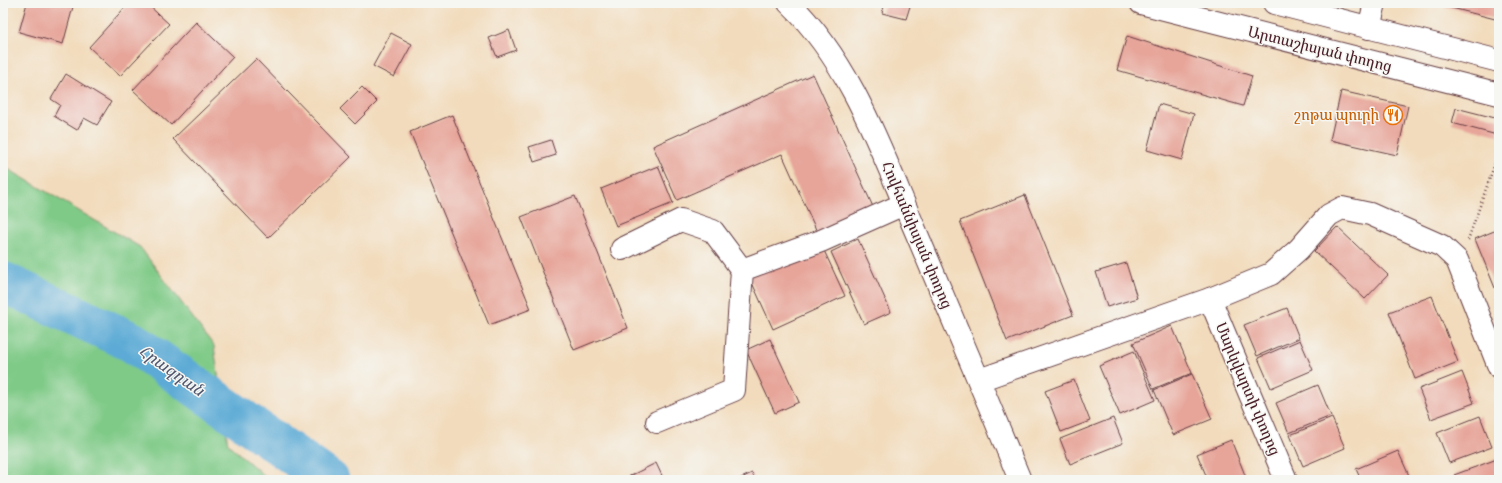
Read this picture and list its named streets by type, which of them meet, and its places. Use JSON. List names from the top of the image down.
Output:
{
  "streets": {
    "street": ["Արտաշիսյան փողոց", "Հովհաննիսյան փողոց", "Մարկվարտի փողոց"]
  },
  "water": ["Հրազդան"],
  "places": {
    "restaurant": ["շոթա պուրի"]
  }
}
